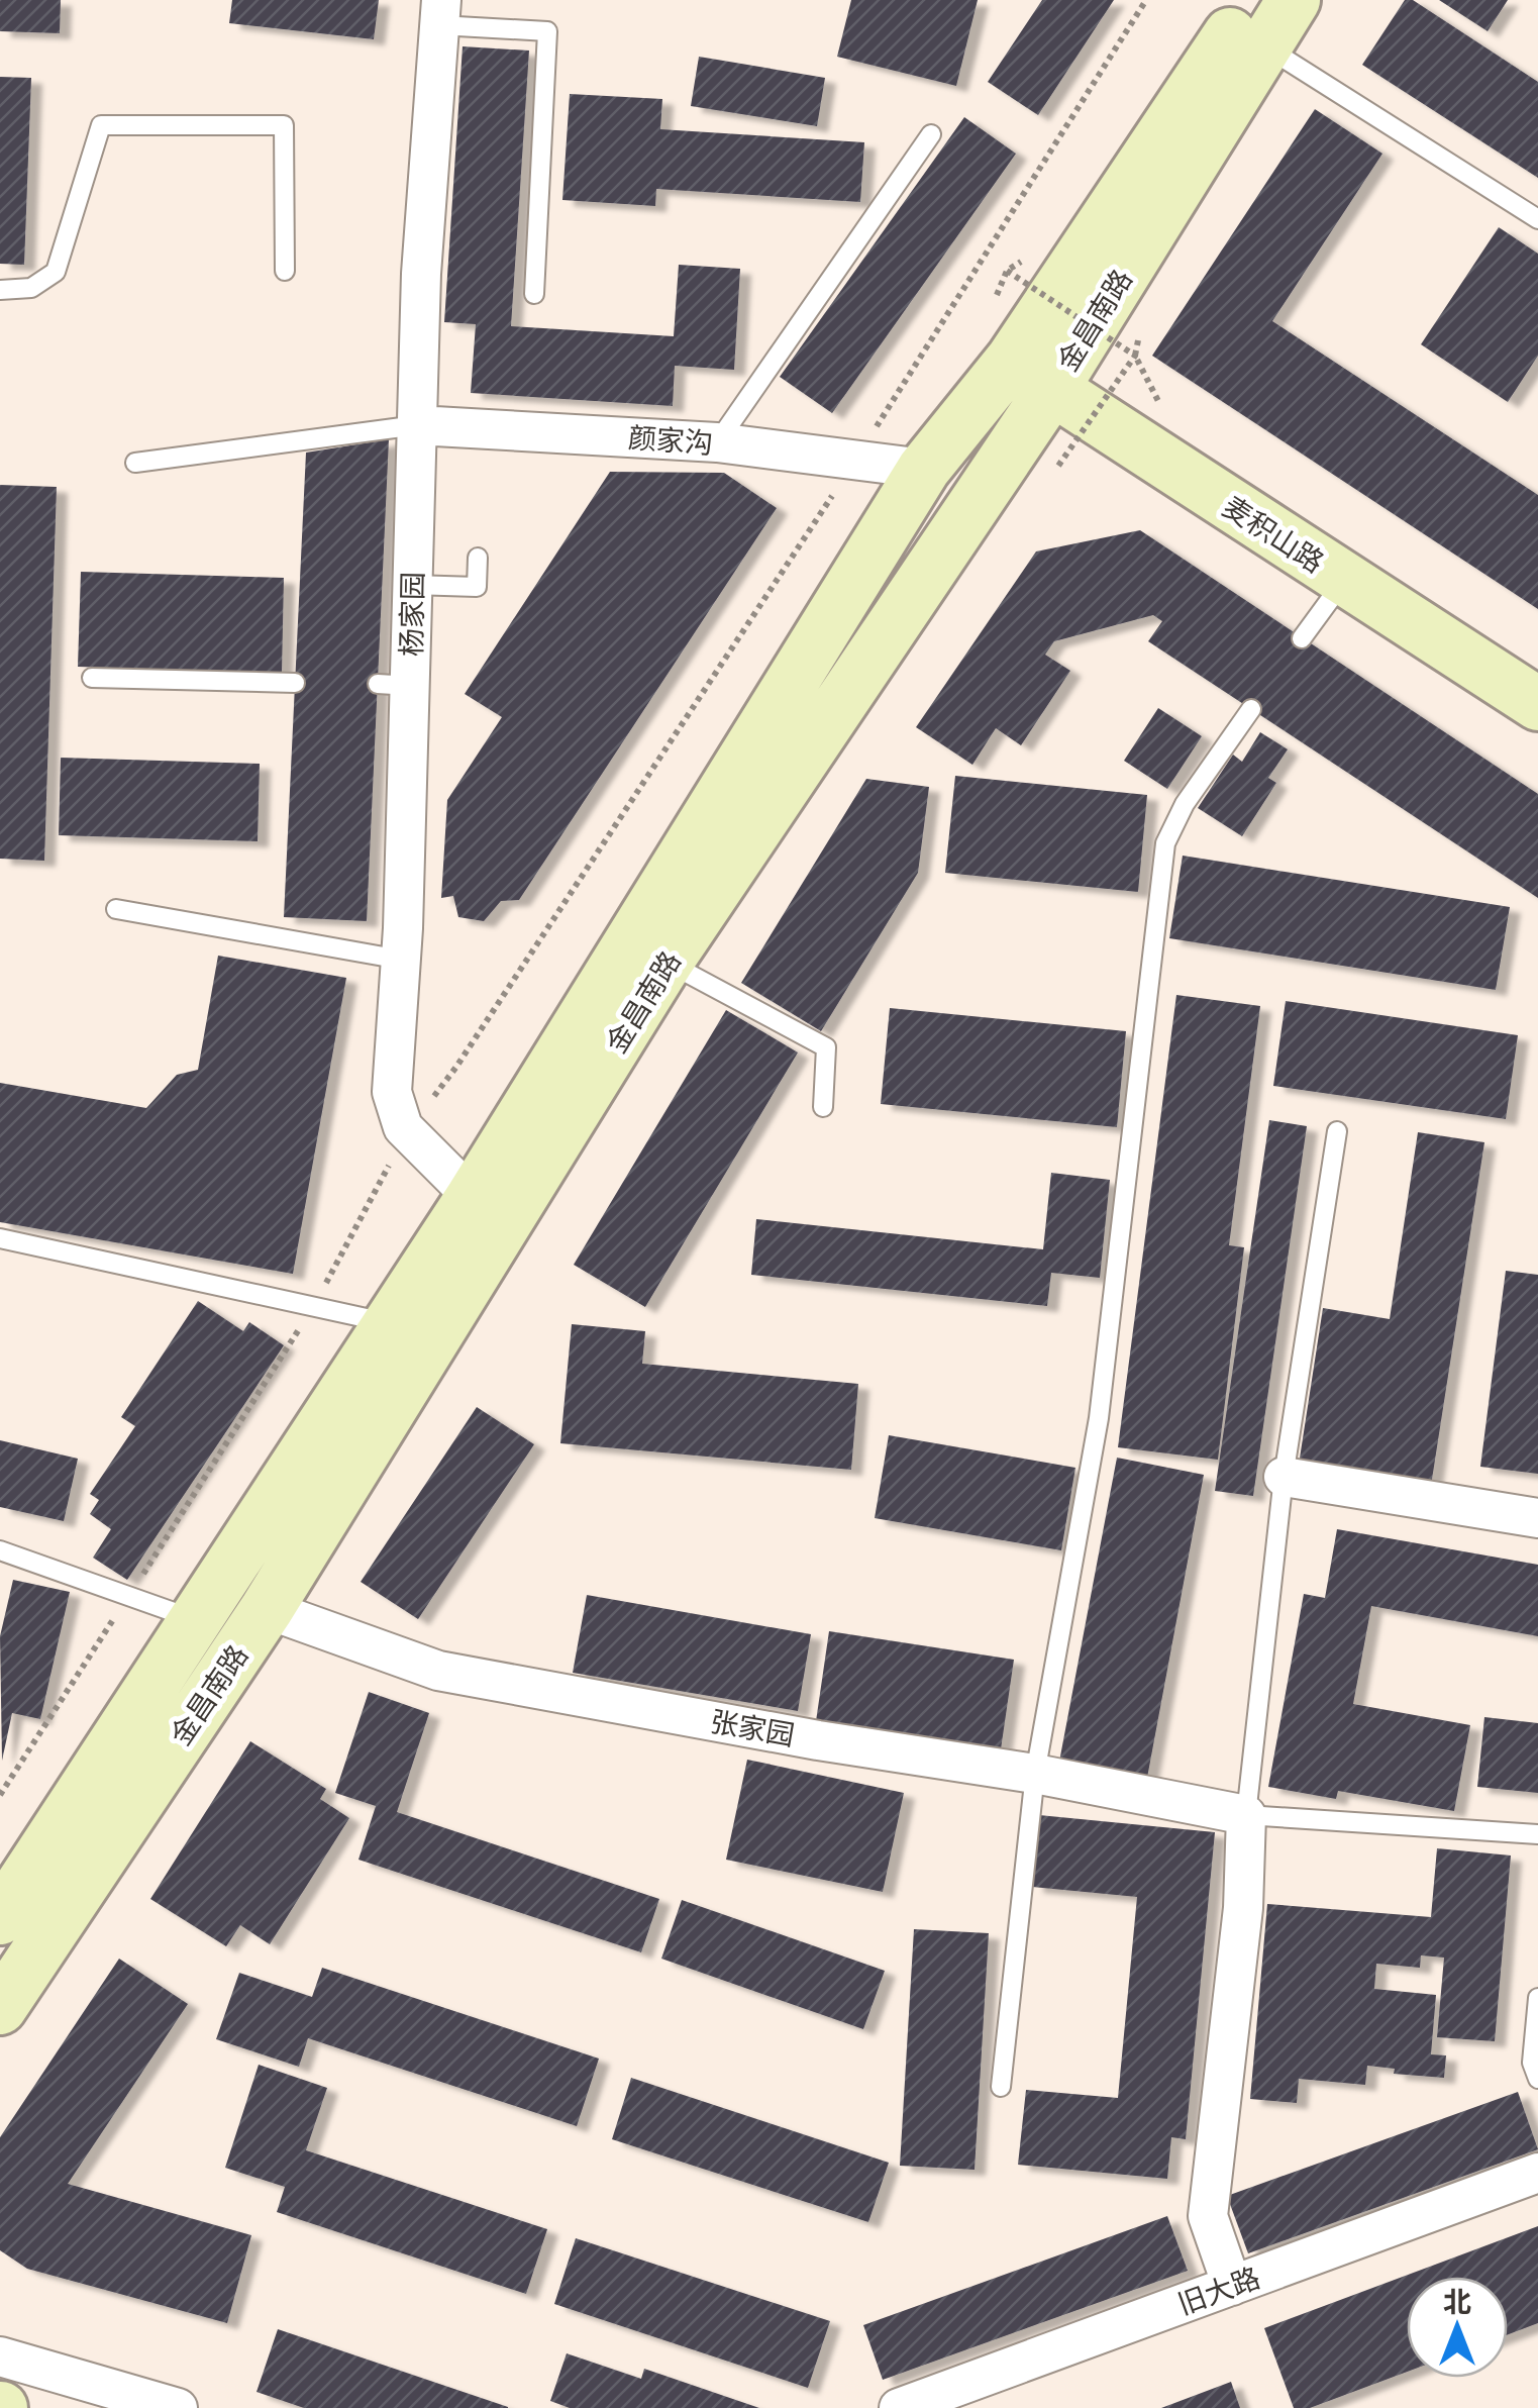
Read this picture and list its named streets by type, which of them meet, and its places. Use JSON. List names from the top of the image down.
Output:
{
  "streets": {
    "street": [
      "金昌南路",
      "颜家沟",
      "麦积山路",
      "杨家园",
      "张家园",
      "旧大路"
    ]
  },
  "crossings": [
    ["金昌南路", "颜家沟"],
    ["金昌南路", "麦积山路"],
    ["金昌南路", "杨家园"],
    ["金昌南路", "张家园"],
    ["颜家沟", "杨家园"]
  ],
  "north": "top"
}
